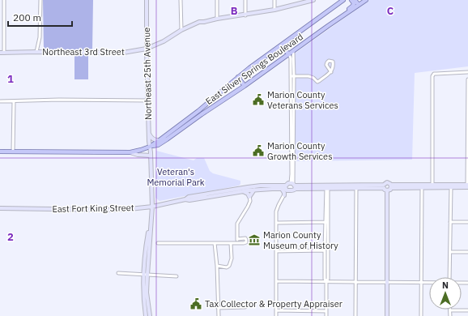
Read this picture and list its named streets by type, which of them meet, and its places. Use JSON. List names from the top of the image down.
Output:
{
  "streets": {
    "main road": ["East Silver Springs Boulevard"],
    "street": ["Northeast 3rd Street", "Northeast 25th Avenue", "East Fort King Street"]
  },
  "crossings": [
    ["Northeast 3rd Street", "Northeast 25th Avenue"],
    ["East Silver Springs Boulevard", "Northeast 25th Avenue"],
    ["Northeast 25th Avenue", "East Fort King Street"]
  ],
  "parks": ["Veteran's Memorial Park"],
  "places": {
    "public building": ["Marion County Veterans Services", "Marion County Growth Services", "Tax Collector & Property Appraiser"],
    "museum": ["Marion County Museum of History"]
  },
  "scale_bar": "200 m",
  "north": "top",
  "grid": {
    "columns": ["B", "C"],
    "rows": ["1", "2"]
  }
}
